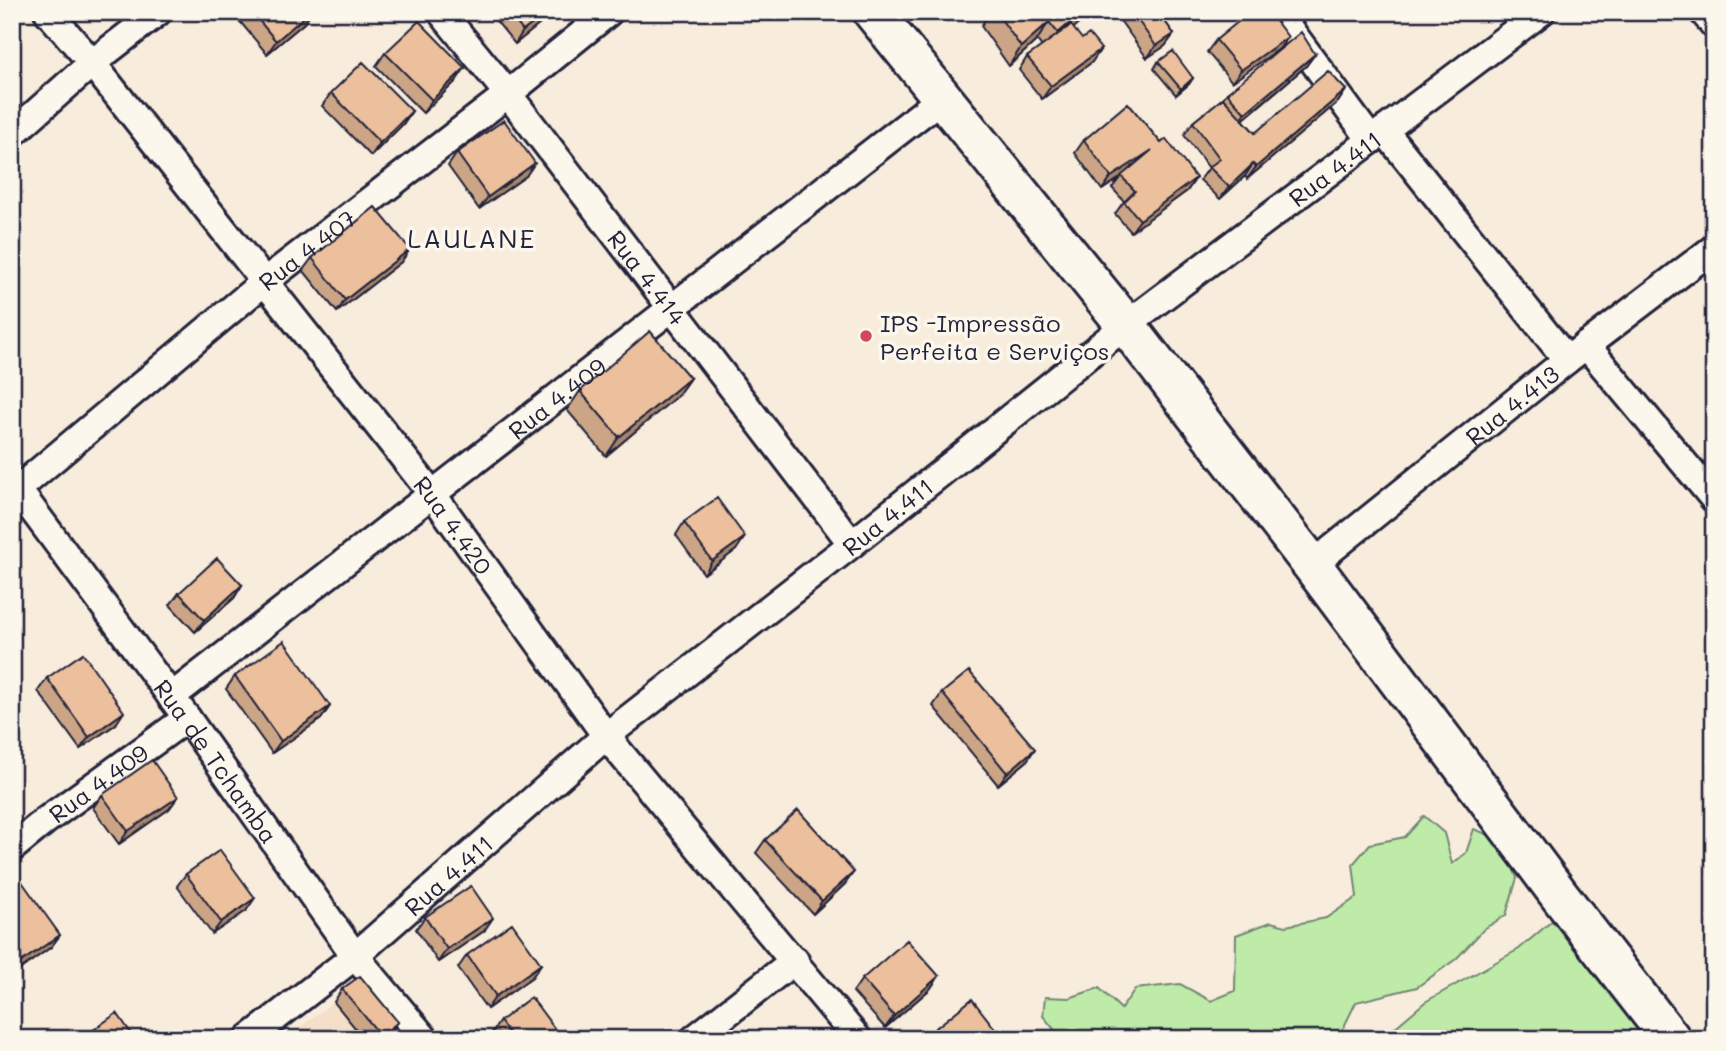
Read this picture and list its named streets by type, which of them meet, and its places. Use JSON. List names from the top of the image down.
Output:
{
  "streets": {
    "street": [
      "Rua 4.411",
      "Rua 4.407",
      "Rua 4.414",
      "Rua 4.409",
      "Rua 4.413",
      "Rua 4.420",
      "Rua de Tchamba"
    ]
  },
  "crossings": [
    ["Rua 4.411", "Rua 4.414"],
    ["Rua 4.411", "Rua 4.420"],
    ["Rua 4.411", "Rua de Tchamba"],
    ["Rua 4.407", "Rua 4.414"],
    ["Rua 4.407", "Rua 4.420"],
    ["Rua 4.407", "Rua de Tchamba"],
    ["Rua 4.414", "Rua 4.409"],
    ["Rua 4.409", "Rua 4.420"],
    ["Rua 4.409", "Rua de Tchamba"]
  ],
  "districts": ["LAULANE"],
  "places": ["IPS -Impressão Perfeita e Serviços"]
}
